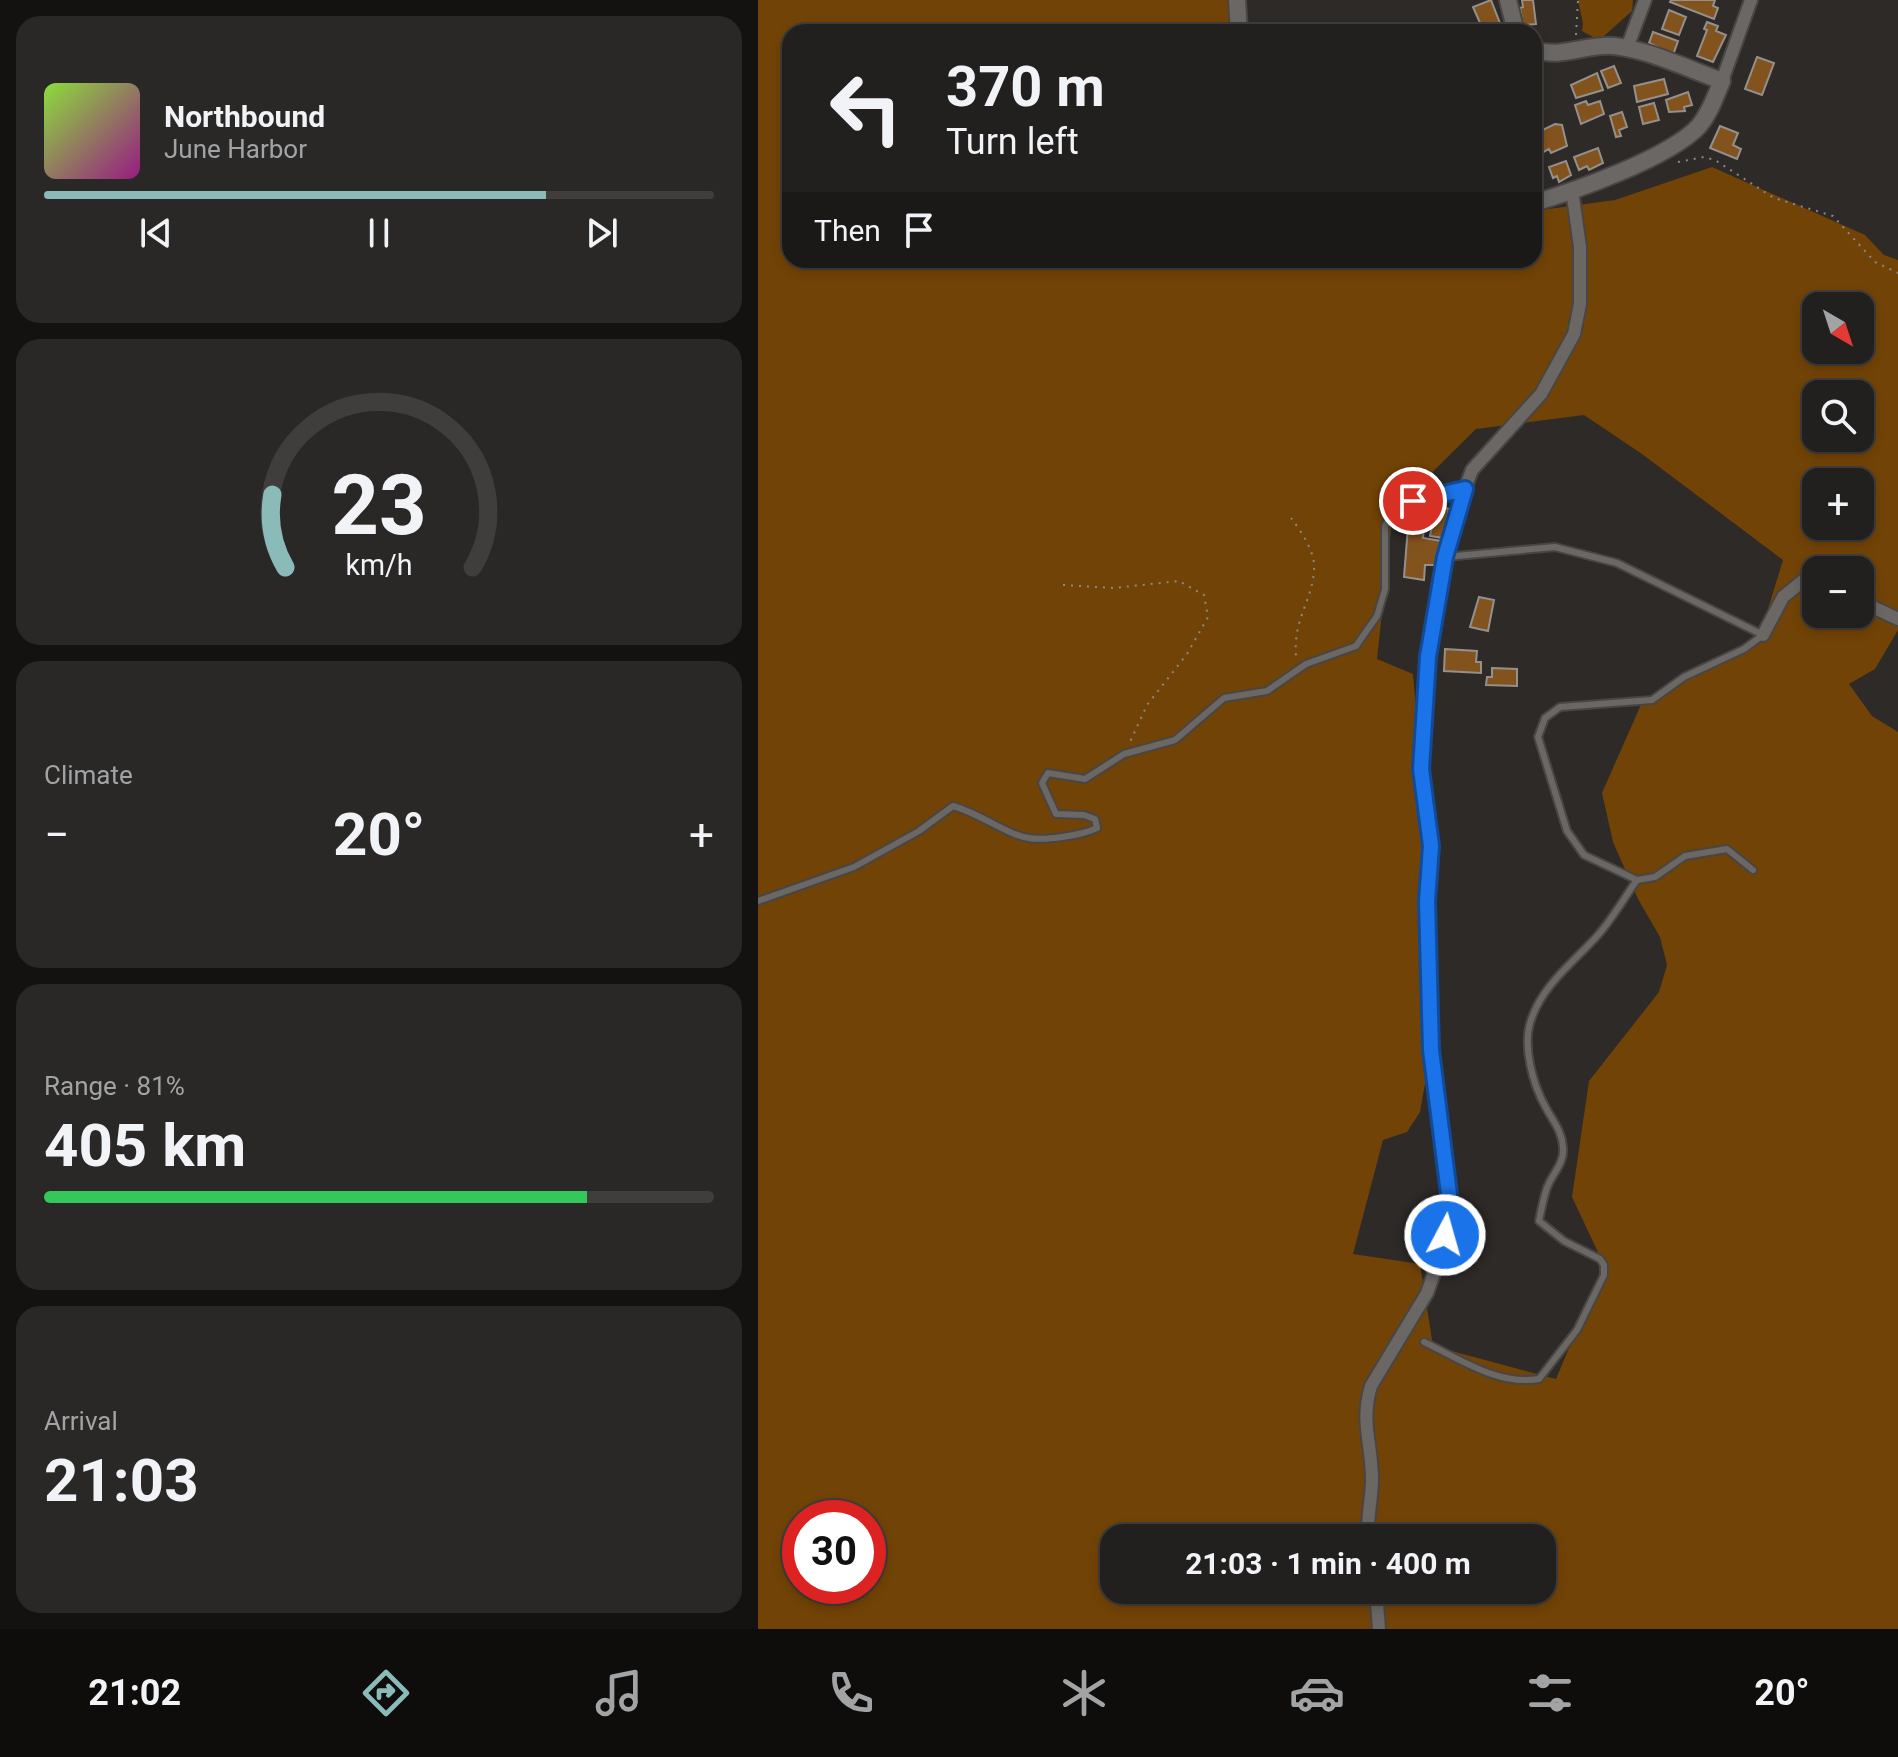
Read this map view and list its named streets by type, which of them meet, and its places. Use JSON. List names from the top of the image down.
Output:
{
  "north": "bottom right",
  "page": {
    "turn": ["370 m", "Turn left"],
    "song": ["Northbound", "June Harbor"],
    "then": "Then",
    "map_buttons": ["+", "−"],
    "tile": [
      "Climate",
      ["Range · 81%", "405 km"],
      ["Arrival", "21:03"]
    ],
    "heat": ["−", "20°", "+"],
    "limit": "30",
    "trip": "21:03 · 1 min · 400 m",
    "tabs": ["21:02", "20°"],
    "gauge": ["23", "km/h"]
  }
}
